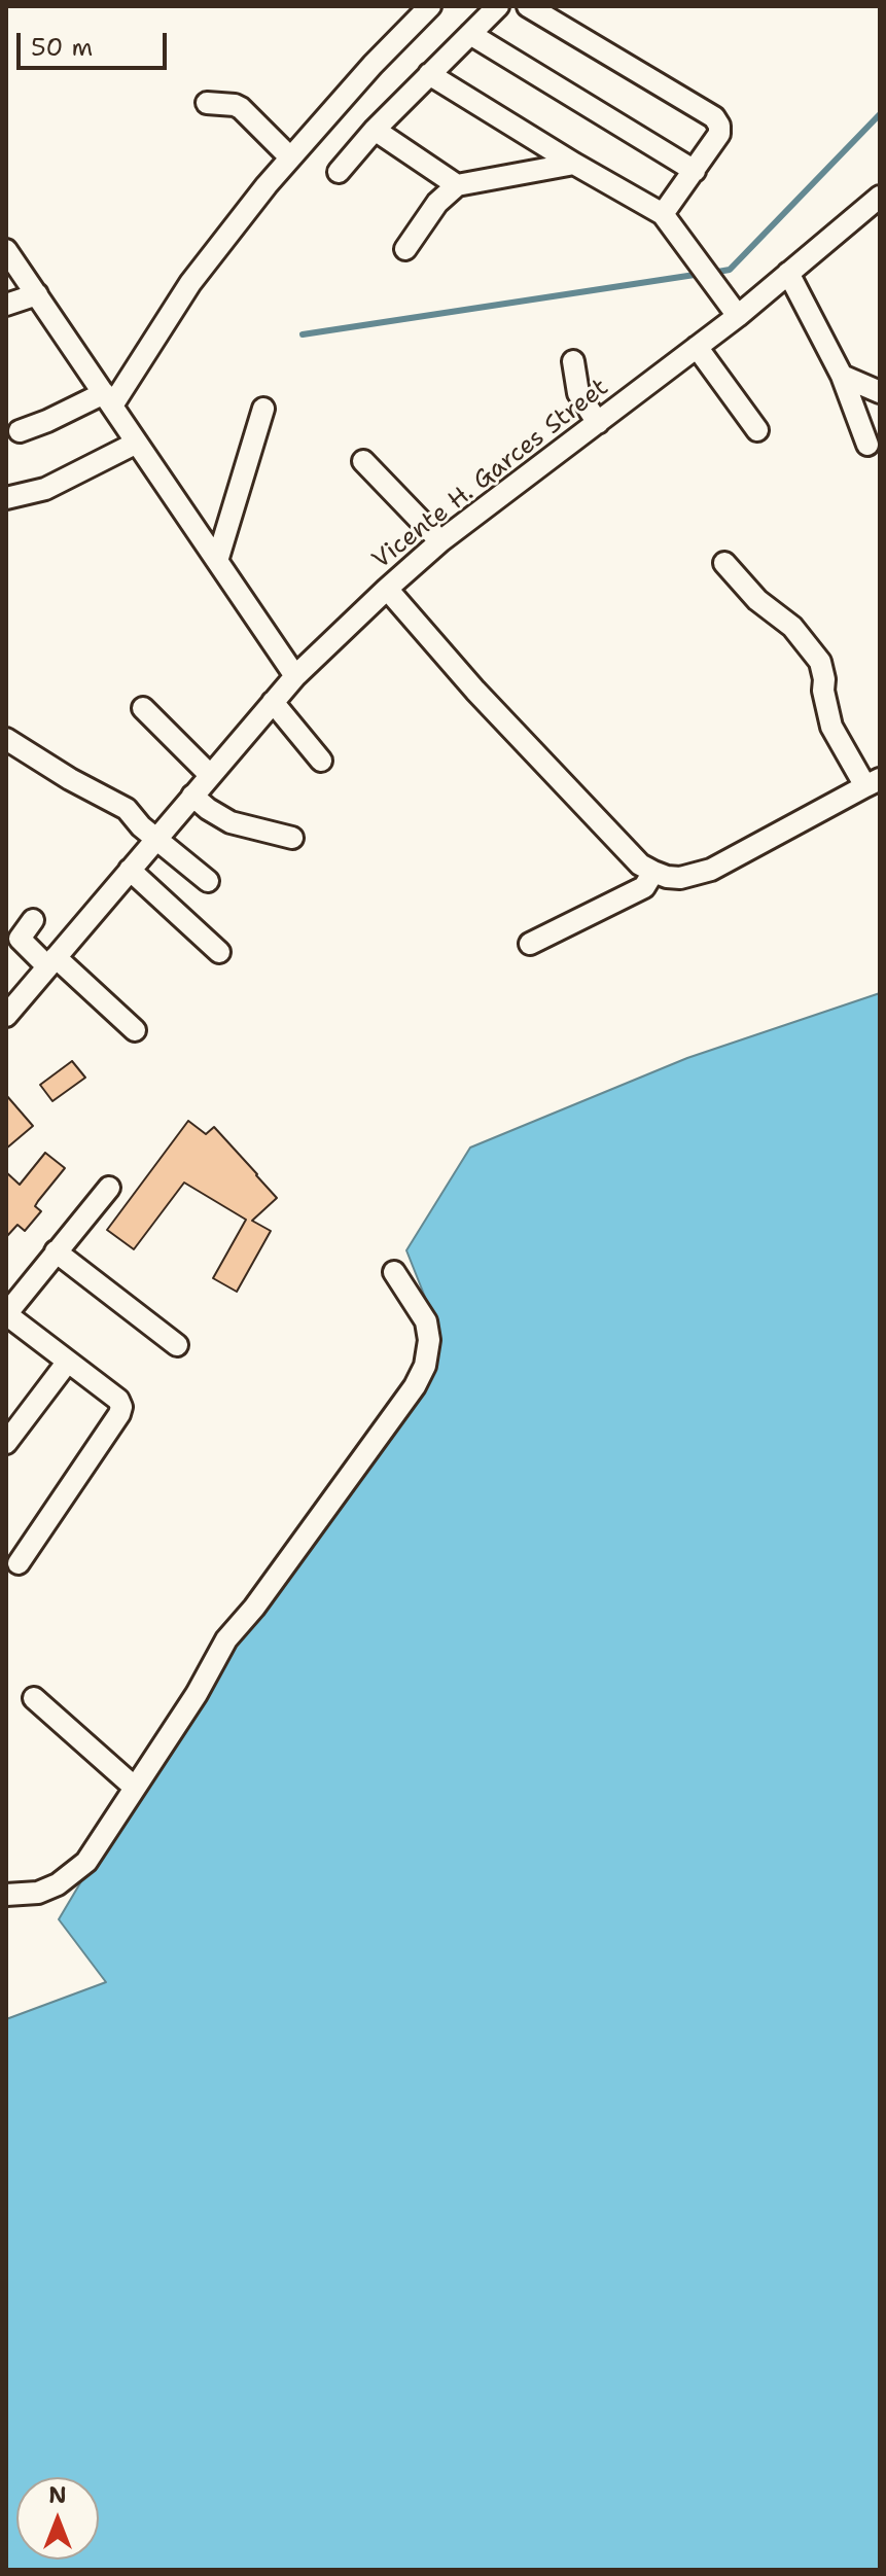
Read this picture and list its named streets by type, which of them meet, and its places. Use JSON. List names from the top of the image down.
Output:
{
  "streets": {
    "street": ["Vicente H. Garces Street"]
  },
  "scale_bar": "50 m",
  "north": "top"
}
